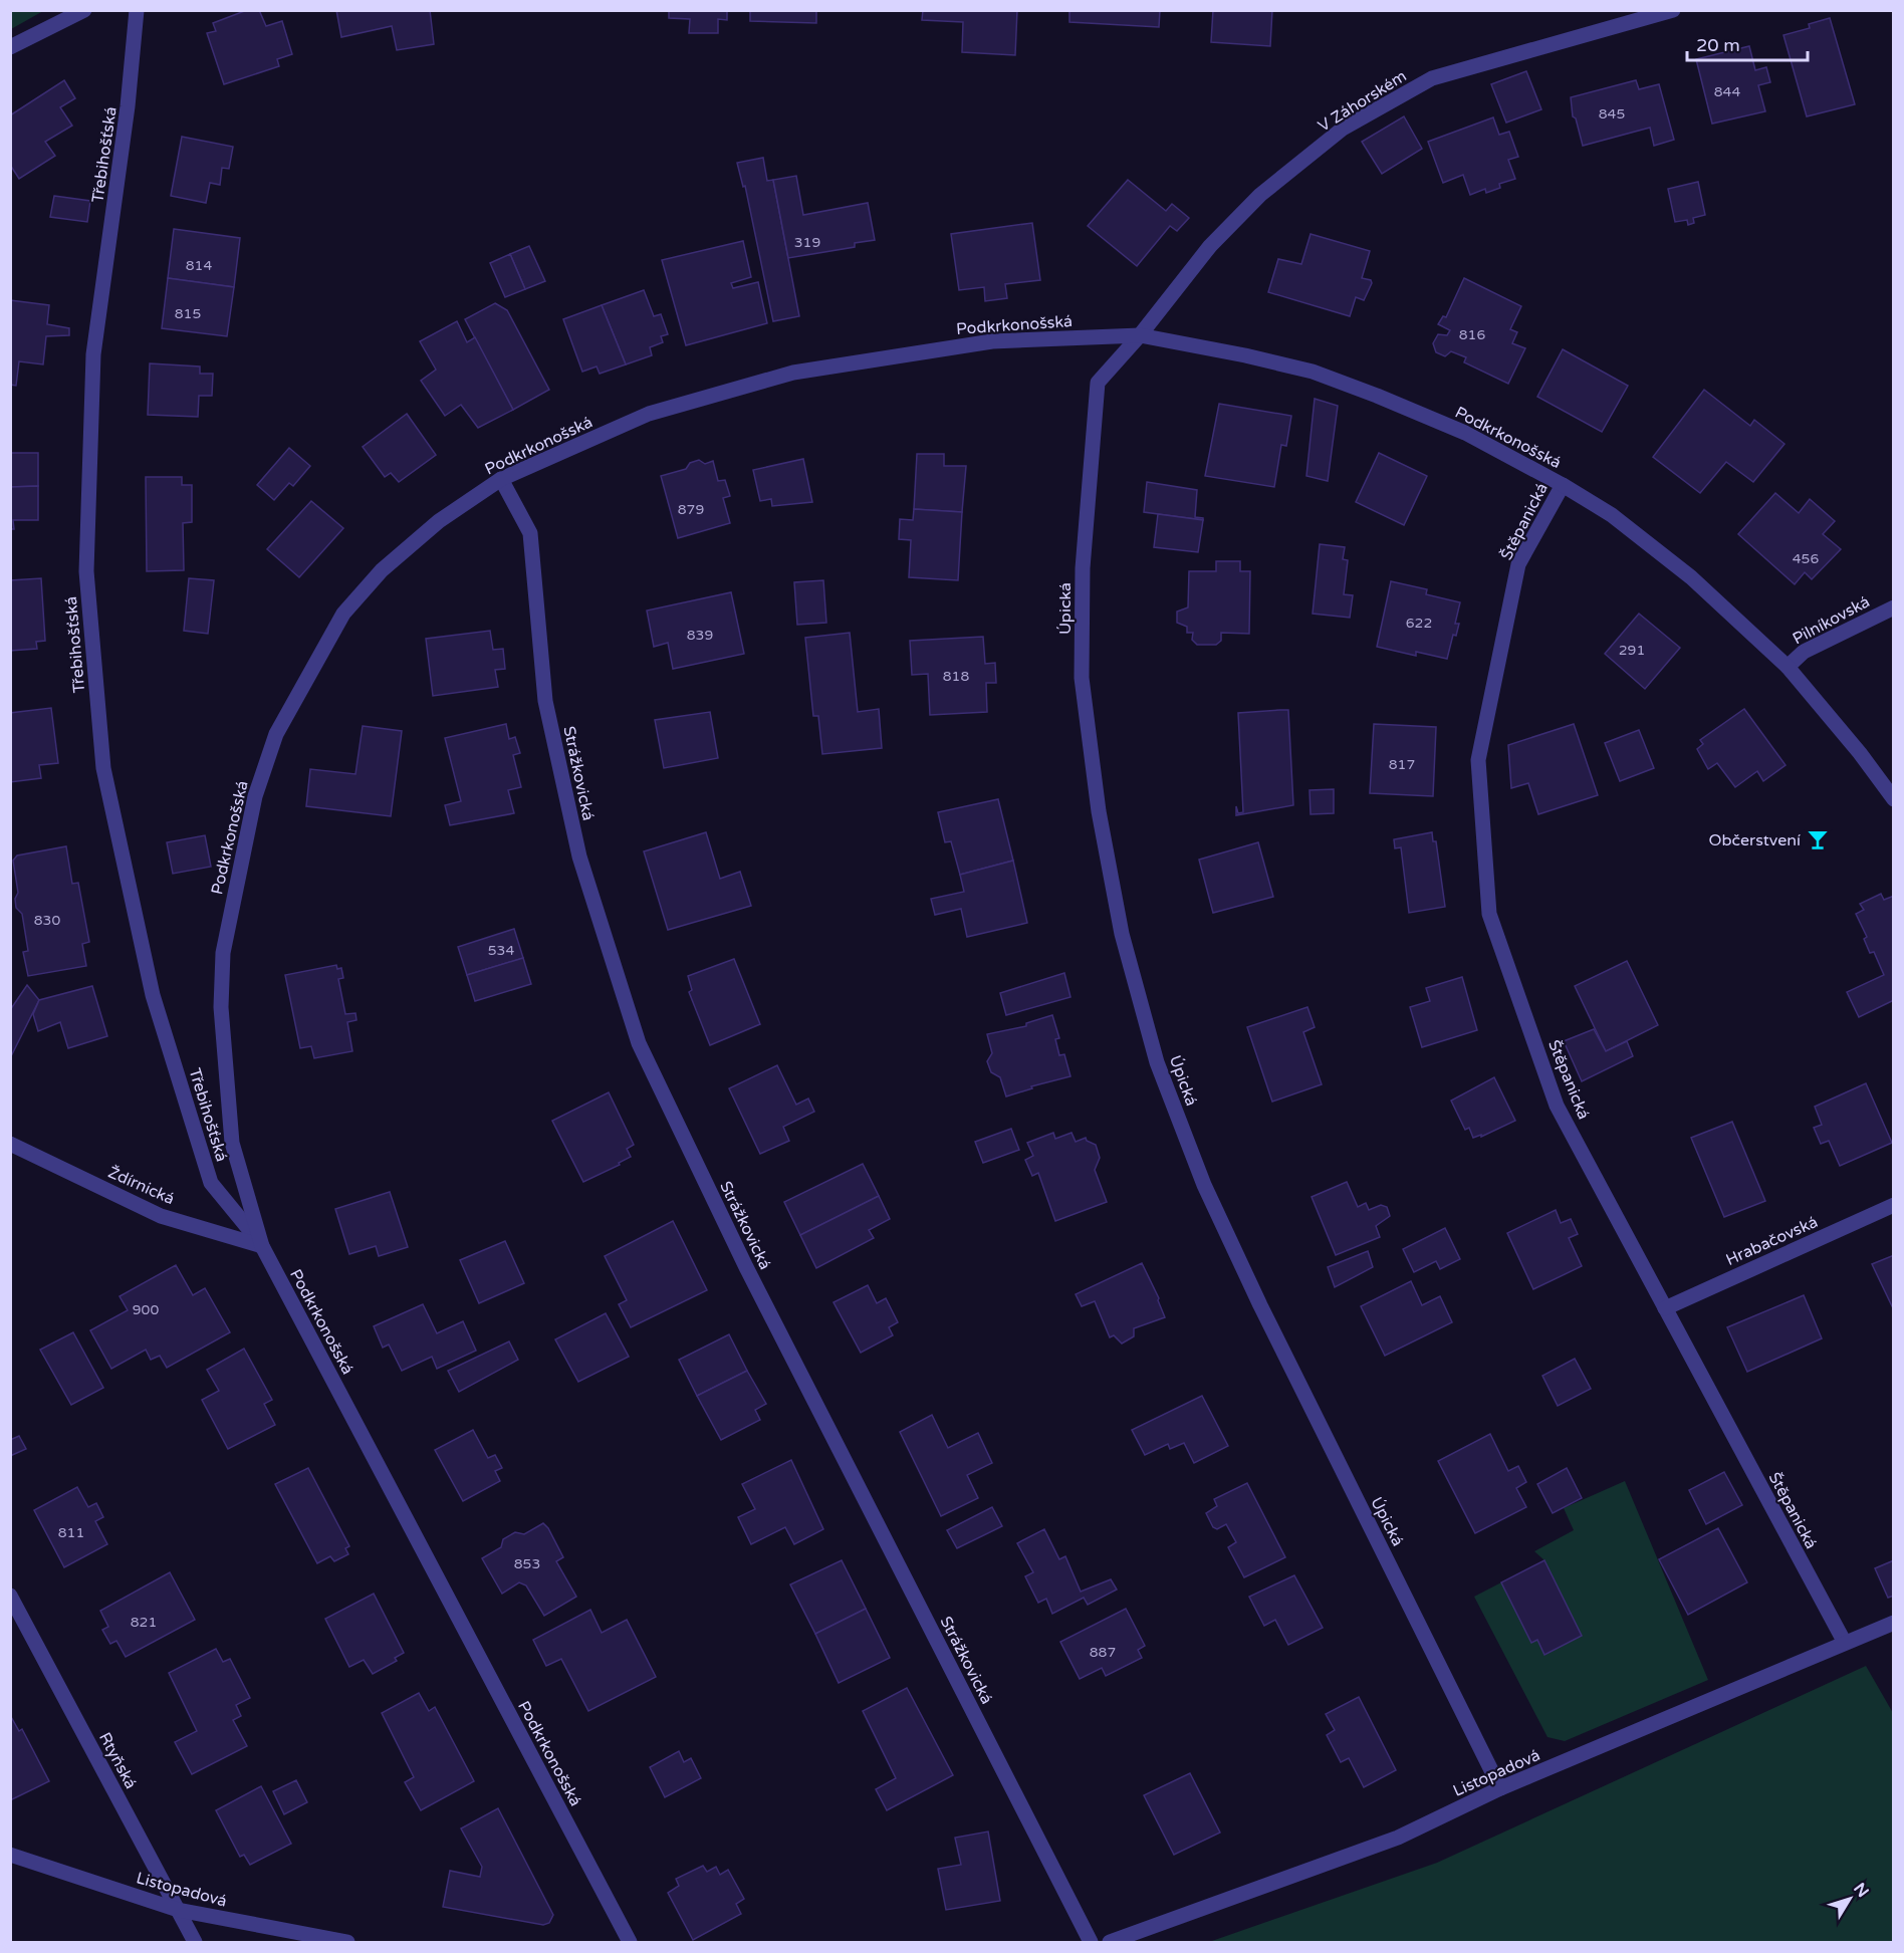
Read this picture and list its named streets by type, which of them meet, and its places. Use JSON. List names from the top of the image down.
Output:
{
  "streets": {
    "street": [
      "V Záhorském",
      "Třebihošťská",
      "Podkrkonošská",
      "Štěpanická",
      "Úpická",
      "Pilníkovská",
      "Strážkovická",
      "Ždírnická",
      "Hrabačovská",
      "Rtyňská",
      "Listopadová"
    ]
  },
  "crossings": [
    ["V Záhorském", "Podkrkonošská"],
    ["V Záhorském", "Úpická"],
    ["Třebihošťská", "Podkrkonošská"],
    ["Třebihošťská", "Ždírnická"],
    ["Podkrkonošská", "Štěpanická"],
    ["Podkrkonošská", "Úpická"],
    ["Podkrkonošská", "Pilníkovská"],
    ["Podkrkonošská", "Strážkovická"],
    ["Podkrkonošská", "Ždírnická"],
    ["Štěpanická", "Hrabačovská"],
    ["Štěpanická", "Listopadová"],
    ["Úpická", "Listopadová"],
    ["Rtyňská", "Listopadová"]
  ],
  "places": {
    "bar": ["Občerstvení"]
  },
  "house_numbers": [
    "844",
    "845",
    "319",
    "814",
    "815",
    "816",
    "879",
    "456",
    "622",
    "839",
    "291",
    "818",
    "817",
    "830",
    "534",
    "900",
    "811",
    "853",
    "821",
    "887"
  ],
  "scale_bar": "20 m",
  "north": "top right"
}
